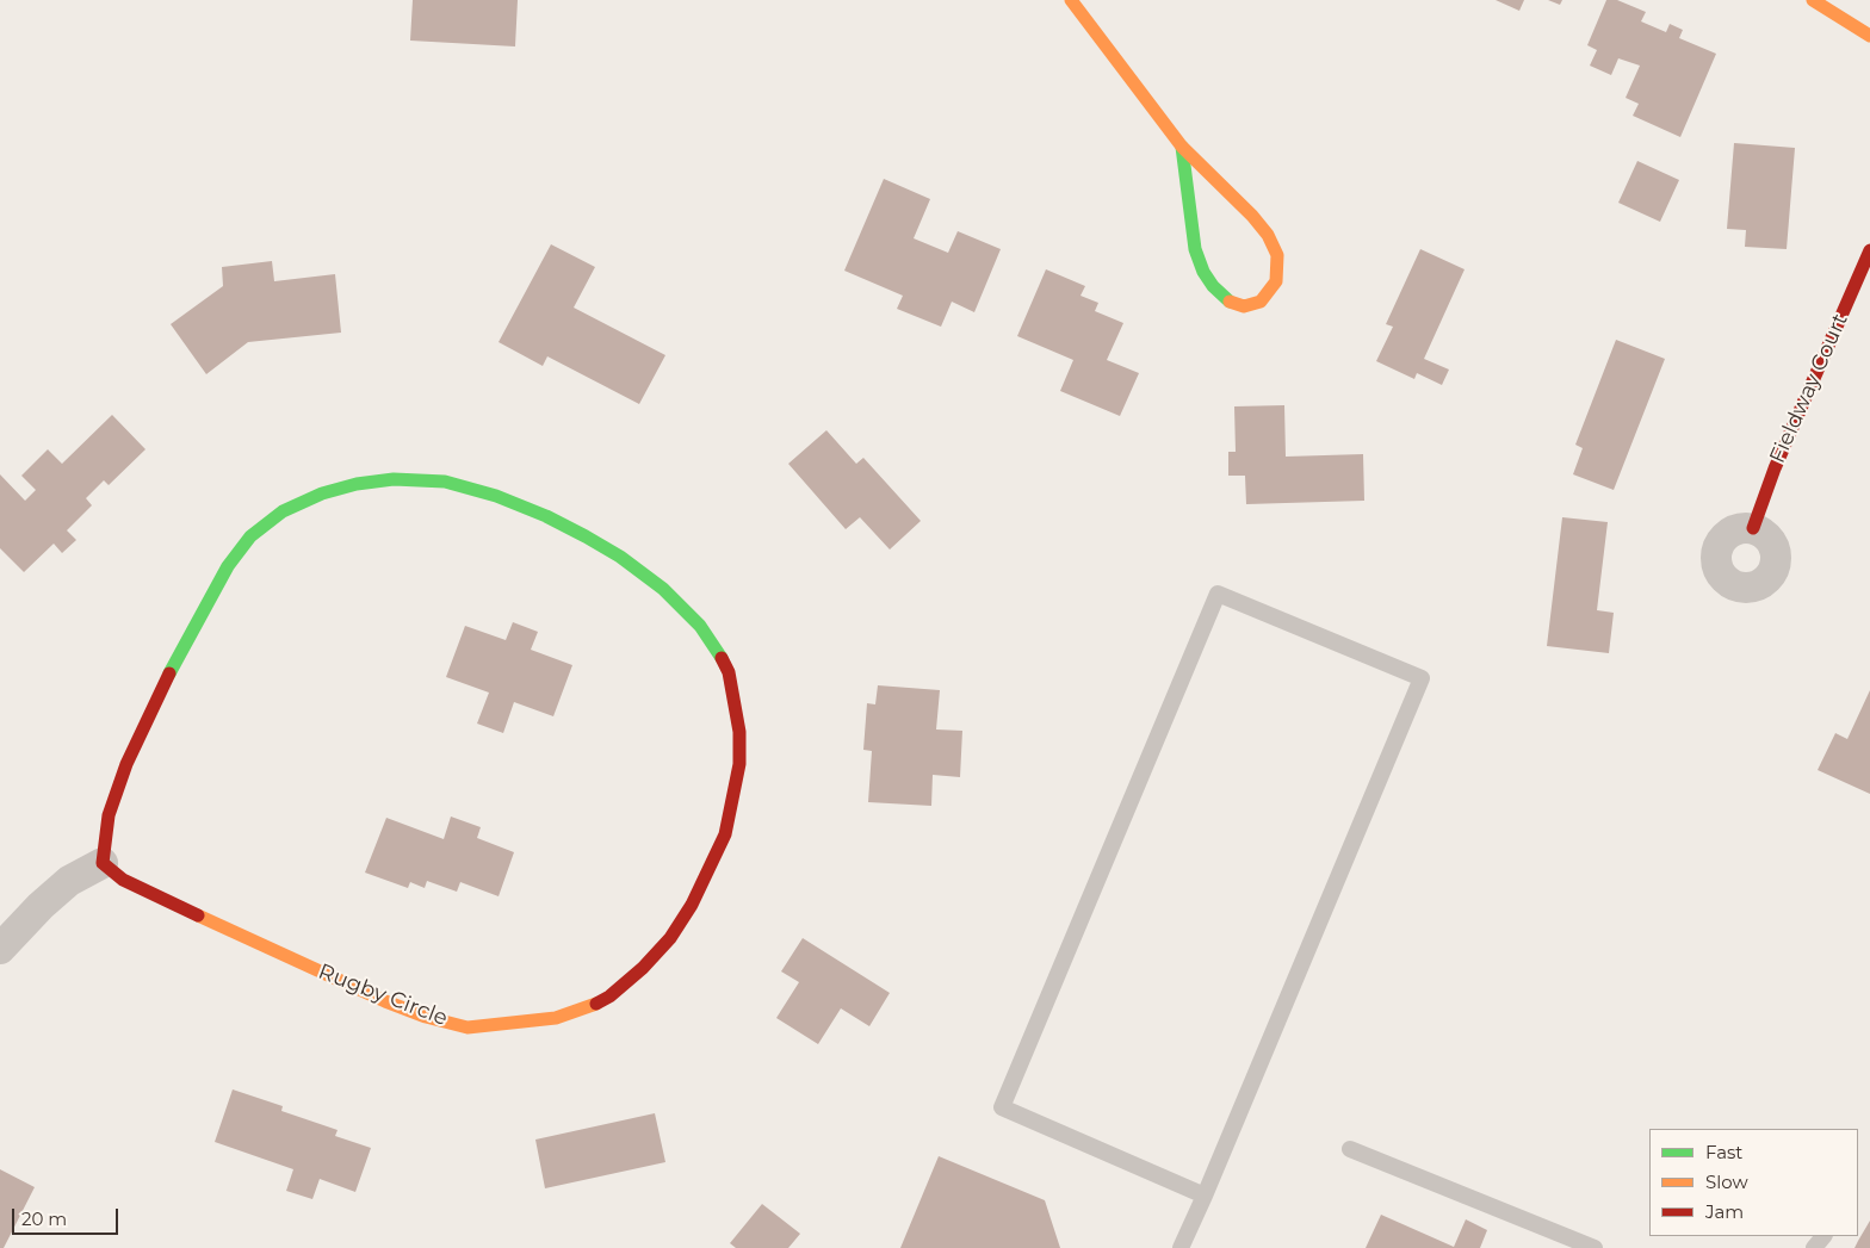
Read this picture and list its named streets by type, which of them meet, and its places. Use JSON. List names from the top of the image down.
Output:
{
  "streets": {
    "street": ["Fieldway Court", "Rugby Circle"]
  },
  "legend": ["Fast", "Slow", "Jam"],
  "scale_bar": "20 m"
}
